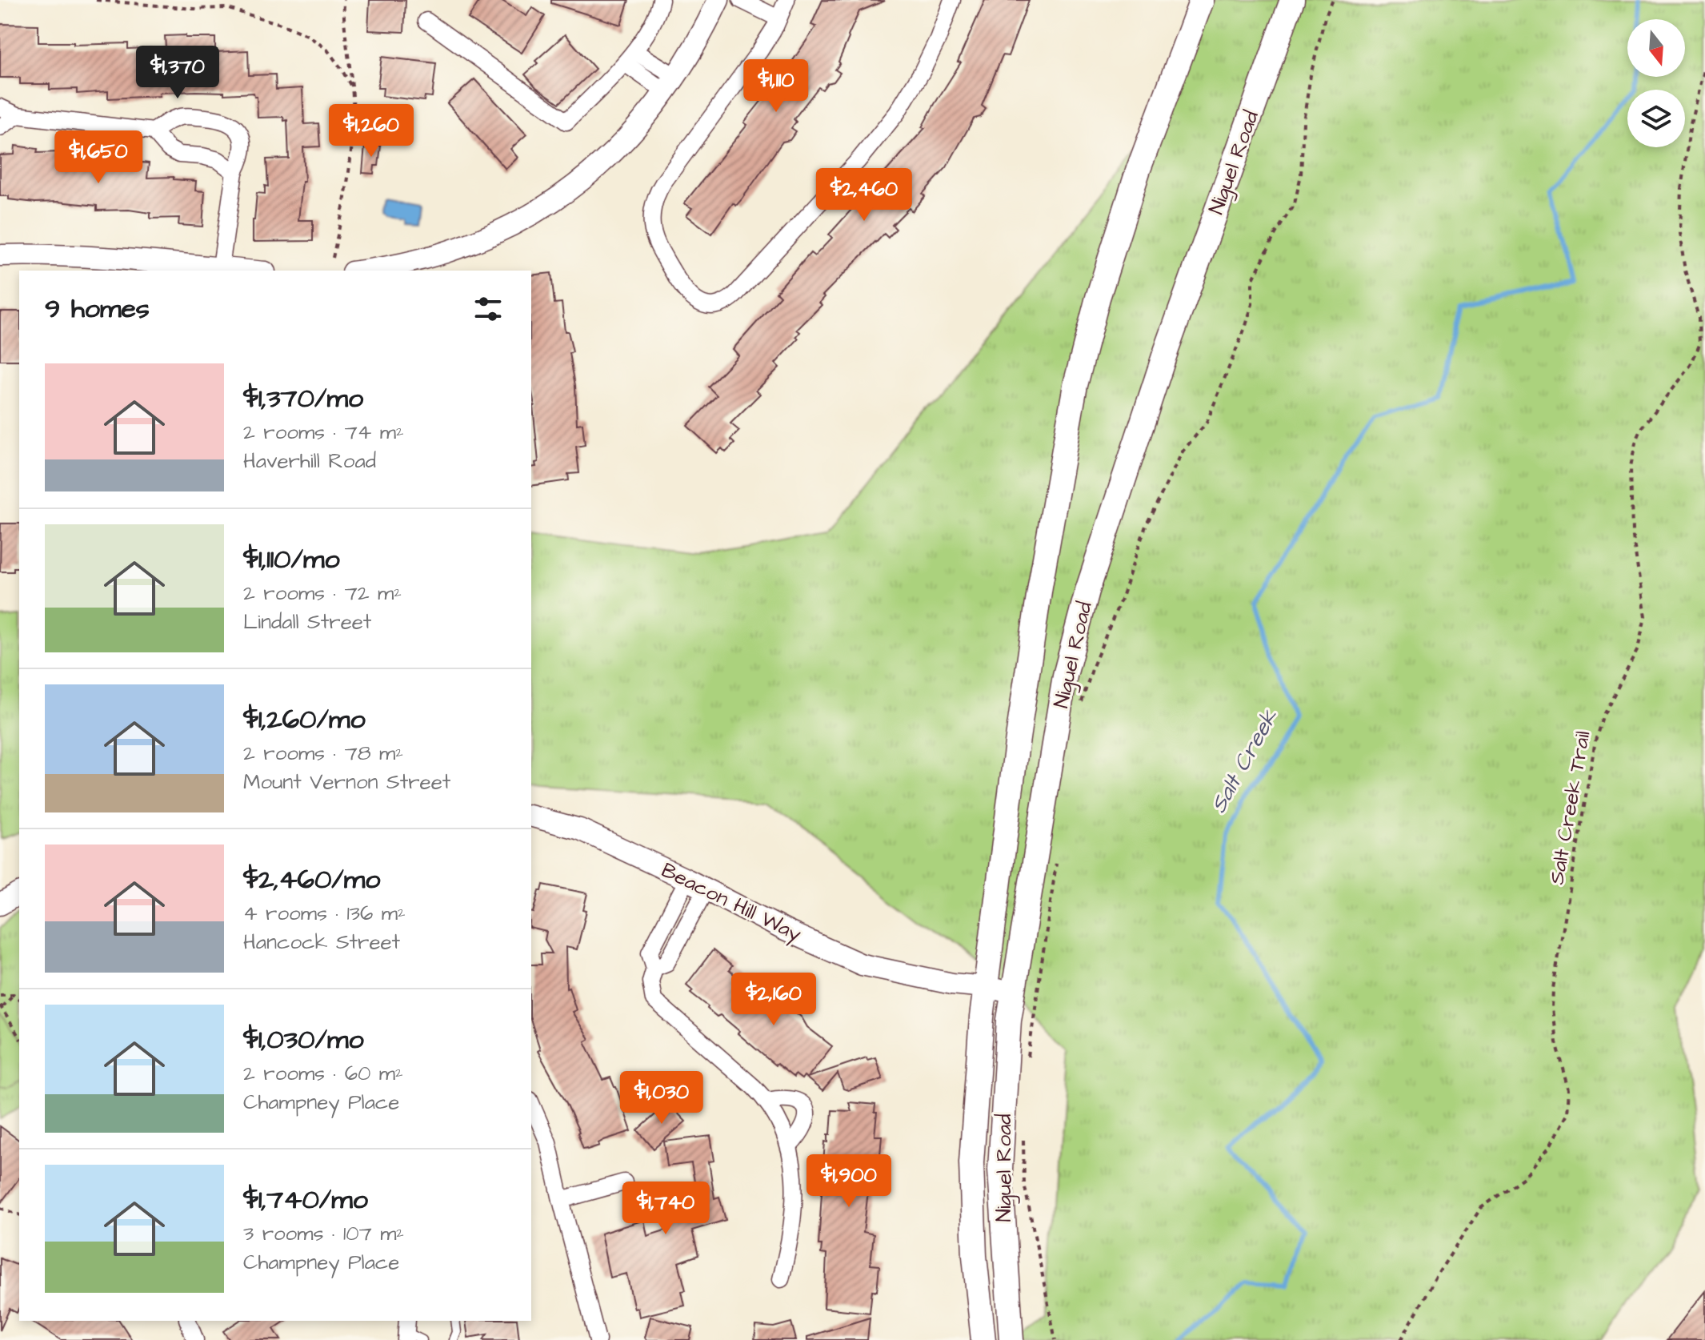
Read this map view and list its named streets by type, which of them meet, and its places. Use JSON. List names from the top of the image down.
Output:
{
  "streets": {
    "main road": ["Niguel Road"],
    "street": ["Beacon Hill Way"],
    "path": ["Salt Creek Trail"]
  },
  "crossings": [
    ["Niguel Road", "Beacon Hill Way"]
  ],
  "water": ["Salt Creek"],
  "north": "bottom",
  "page": {
    "price": [
      "$1,370",
      "$1,110",
      "$1,260",
      "$1,650",
      "$2,460",
      "$2,160",
      "$1,030",
      "$1,900",
      "$1,740"
    ],
    "heading": "9 homes",
    "list": [
      {
        "name": "$1,370/mo",
        "note": "2 rooms · 74 m² · Haverhill Road"
      },
      {
        "name": "$1,110/mo",
        "note": "2 rooms · 72 m² · Lindall Street"
      },
      {
        "name": "$1,260/mo",
        "note": "2 rooms · 78 m² · Mount Vernon Street"
      },
      {
        "name": "$2,460/mo",
        "note": "4 rooms · 136 m² · Hancock Street"
      },
      {
        "name": "$1,030/mo",
        "note": "2 rooms · 60 m² · Champney Place"
      },
      {
        "name": "$1,740/mo",
        "note": "3 rooms · 107 m² · Champney Place"
      }
    ]
  }
}
